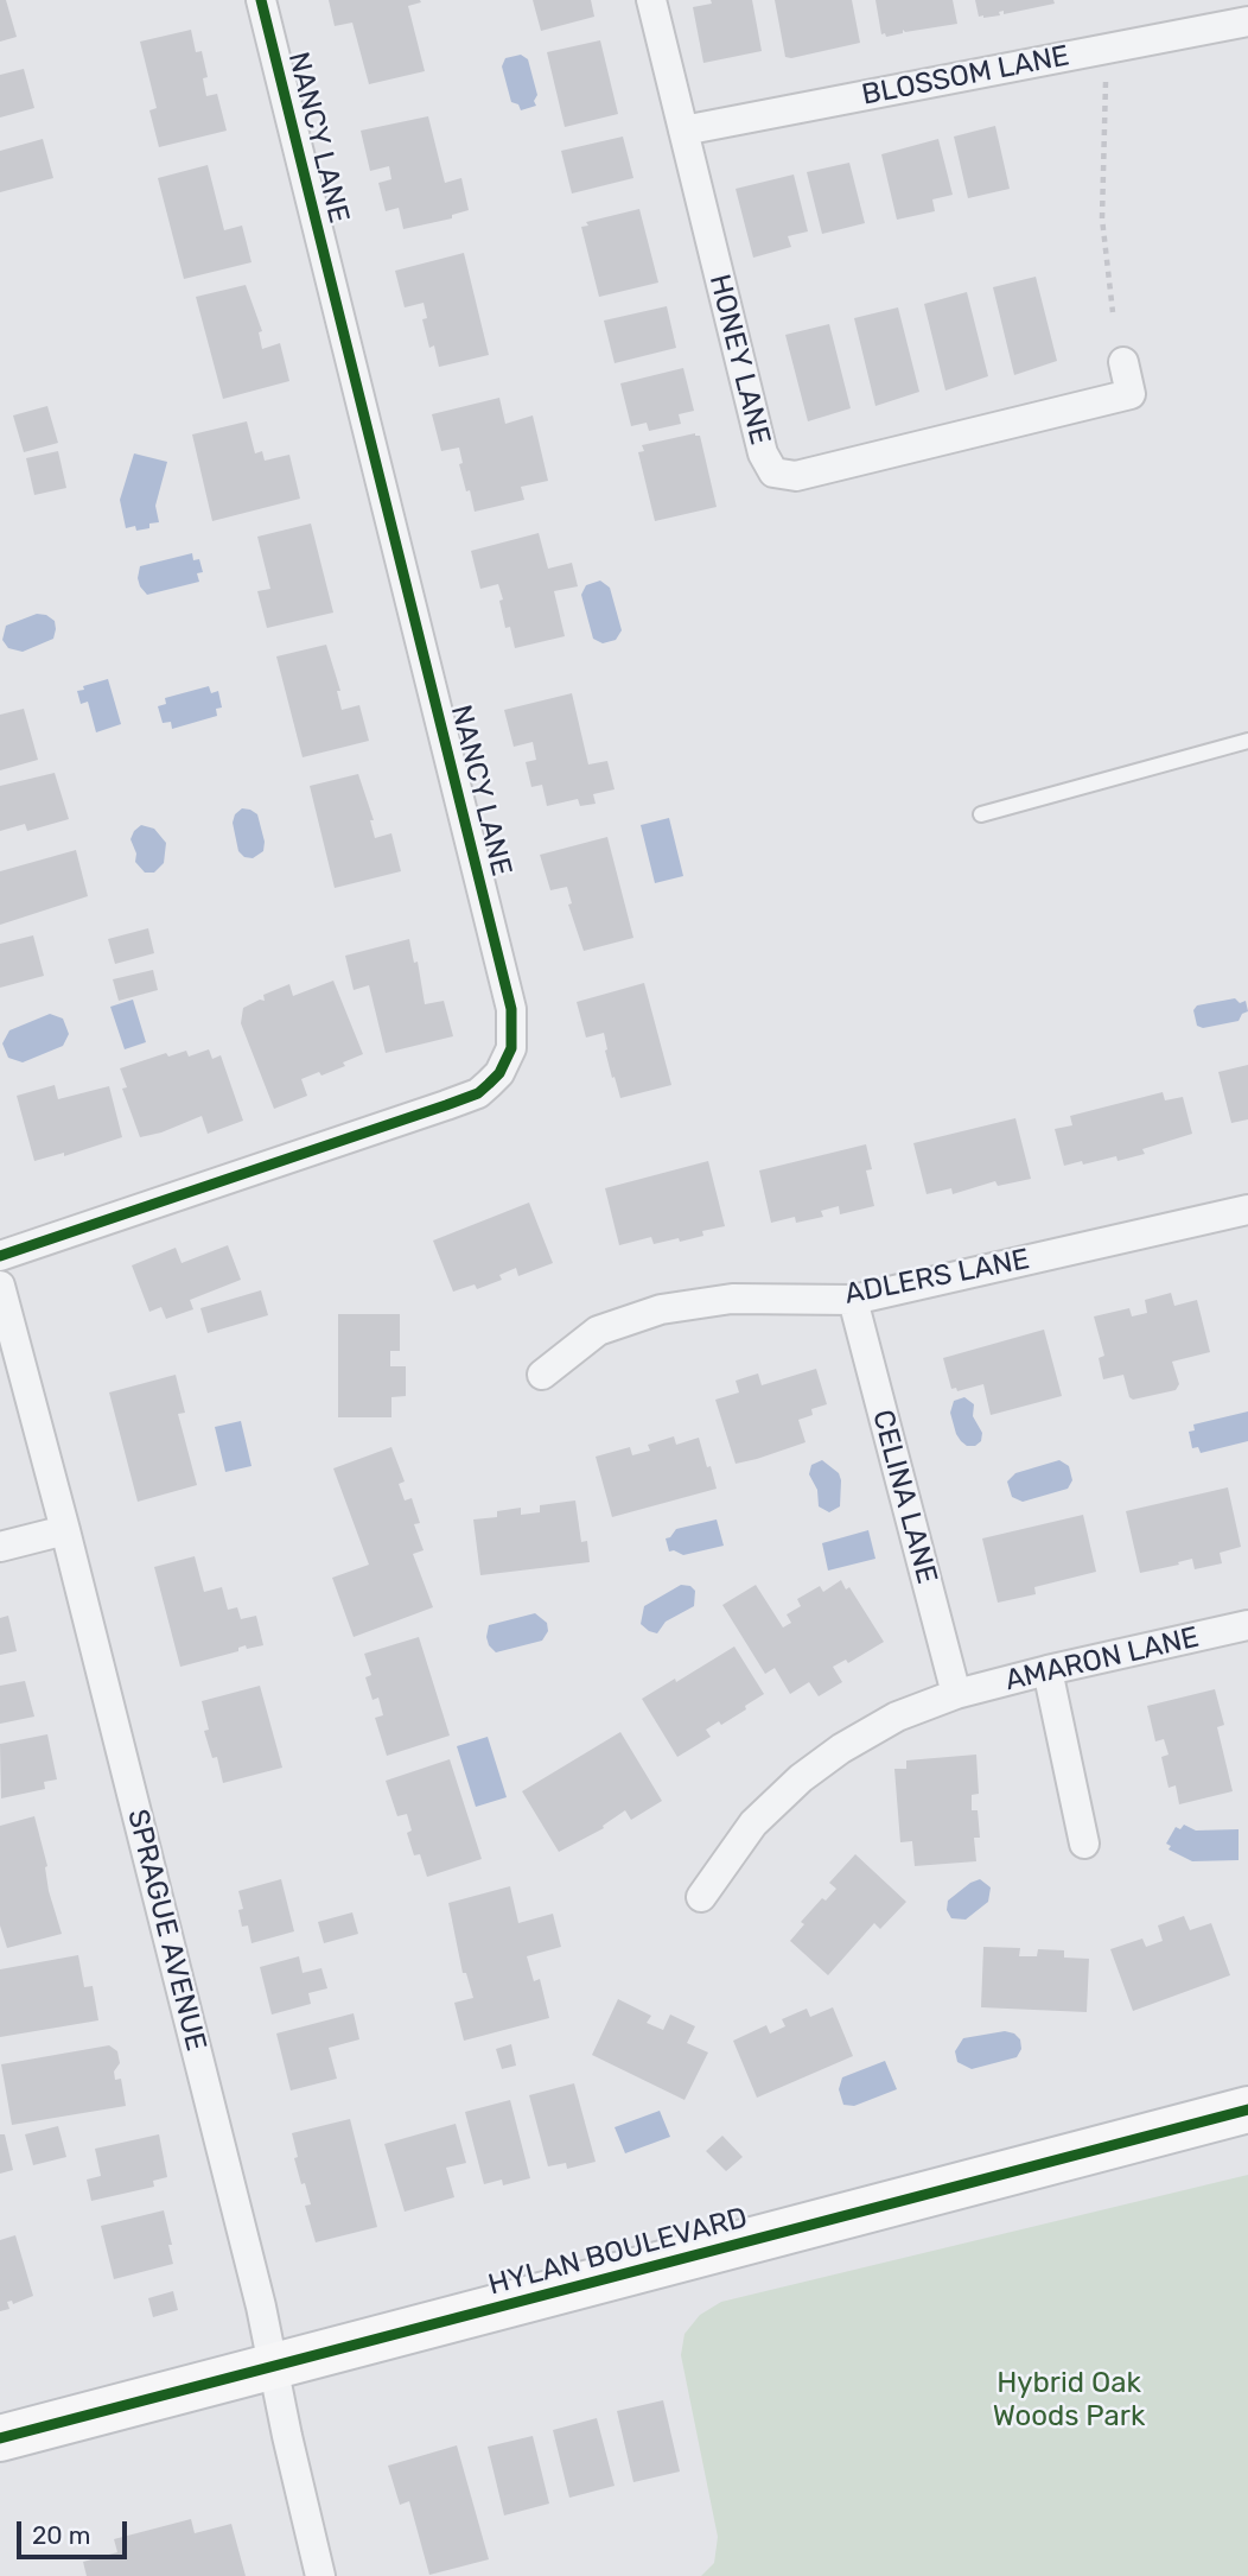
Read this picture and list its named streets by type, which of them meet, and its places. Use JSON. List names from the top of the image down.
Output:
{
  "streets": {
    "main road": ["HYLAN BOULEVARD"],
    "street": [
      "BLOSSOM LANE",
      "NANCY LANE",
      "HONEY LANE",
      "ADLERS LANE",
      "CELINA LANE",
      "AMARON LANE",
      "SPRAGUE AVENUE"
    ]
  },
  "crossings": [
    ["BLOSSOM LANE", "HONEY LANE"],
    ["ADLERS LANE", "CELINA LANE"],
    ["CELINA LANE", "AMARON LANE"],
    ["SPRAGUE AVENUE", "HYLAN BOULEVARD"]
  ],
  "parks": ["Hybrid Oak Woods Park"],
  "scale_bar": "20 m"
}
